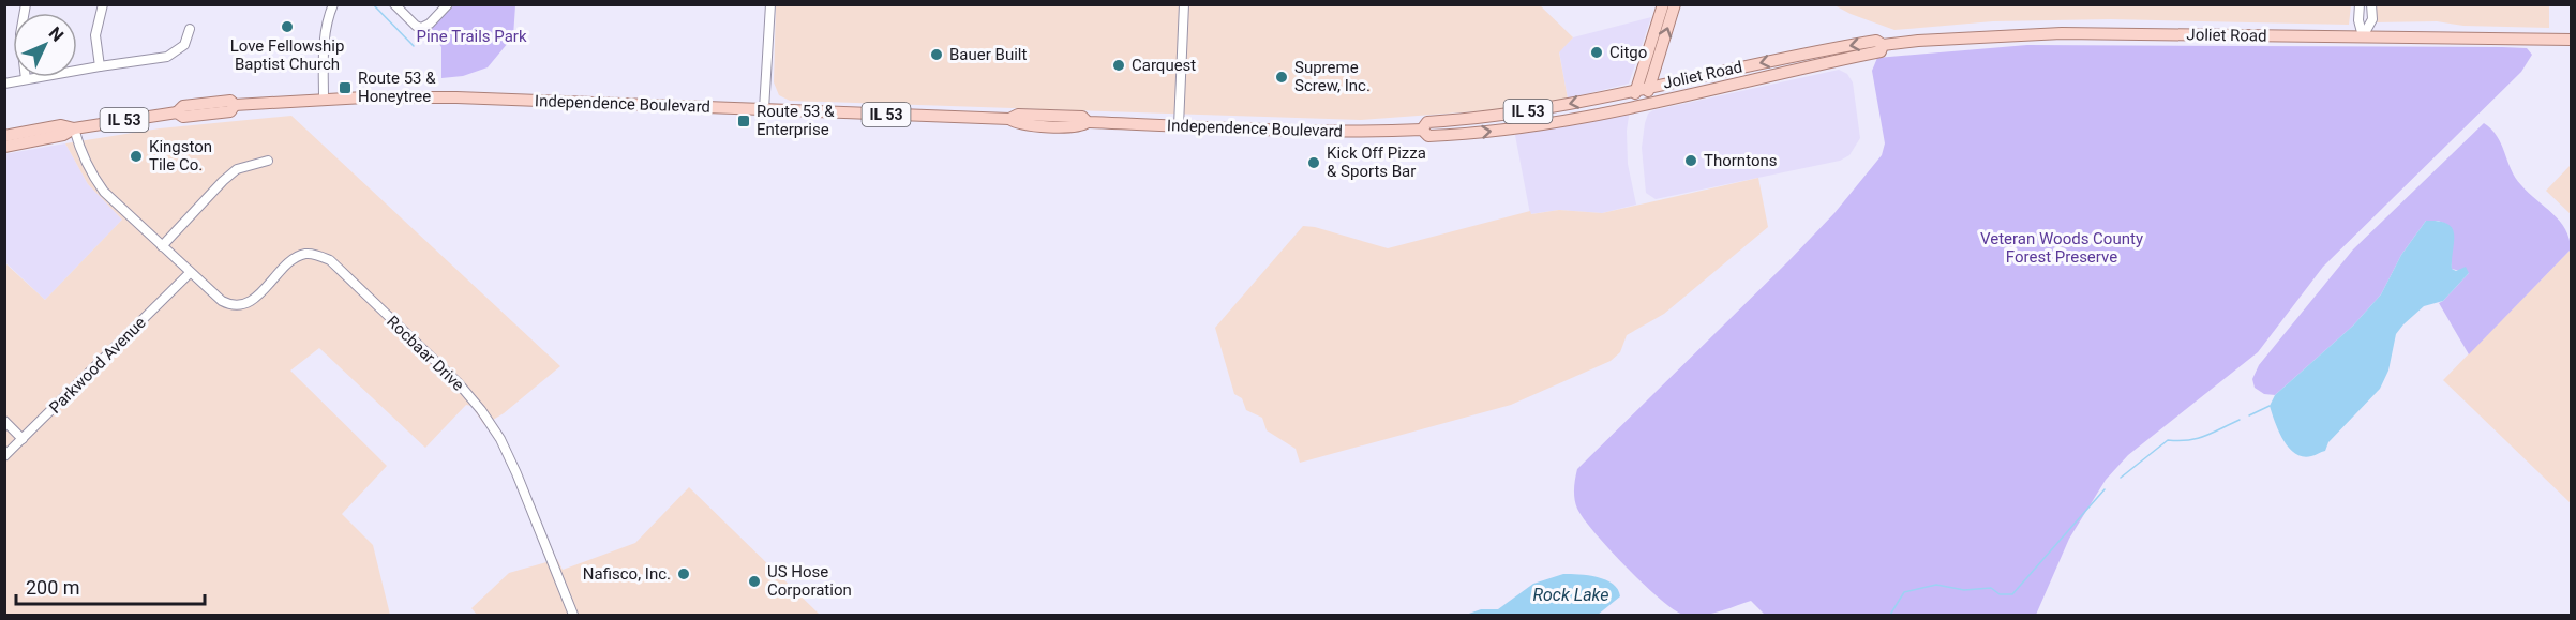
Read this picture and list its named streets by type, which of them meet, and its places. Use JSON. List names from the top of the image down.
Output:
{
  "streets": {
    "main road": ["Joliet Road", "Independence Boulevard", "IL 53"],
    "street": ["Rocbaar Drive", "Parkwood Avenue"]
  },
  "crossings": [
    ["Joliet Road", "Independence Boulevard"],
    ["Rocbaar Drive", "Parkwood Avenue"]
  ],
  "water": ["Rock Lake"],
  "parks": ["Pine Trails Park", "Veteran Woods County Forest Preserve"],
  "places": {
    "other": [
      "Love Fellowship Baptist Church",
      "Citgo",
      "Bauer Built",
      "Carquest",
      "Supreme Screw, Inc.",
      "Kingston Tile Co.",
      "Thorntons",
      "Kick Off Pizza & Sports Bar",
      "Nafisco, Inc.",
      "US Hose Corporation"
    ],
    "transit": ["Route 53 & Honeytree", "Route 53 & Enterprise"]
  },
  "scale_bar": "200 m",
  "north": "top right"
}
